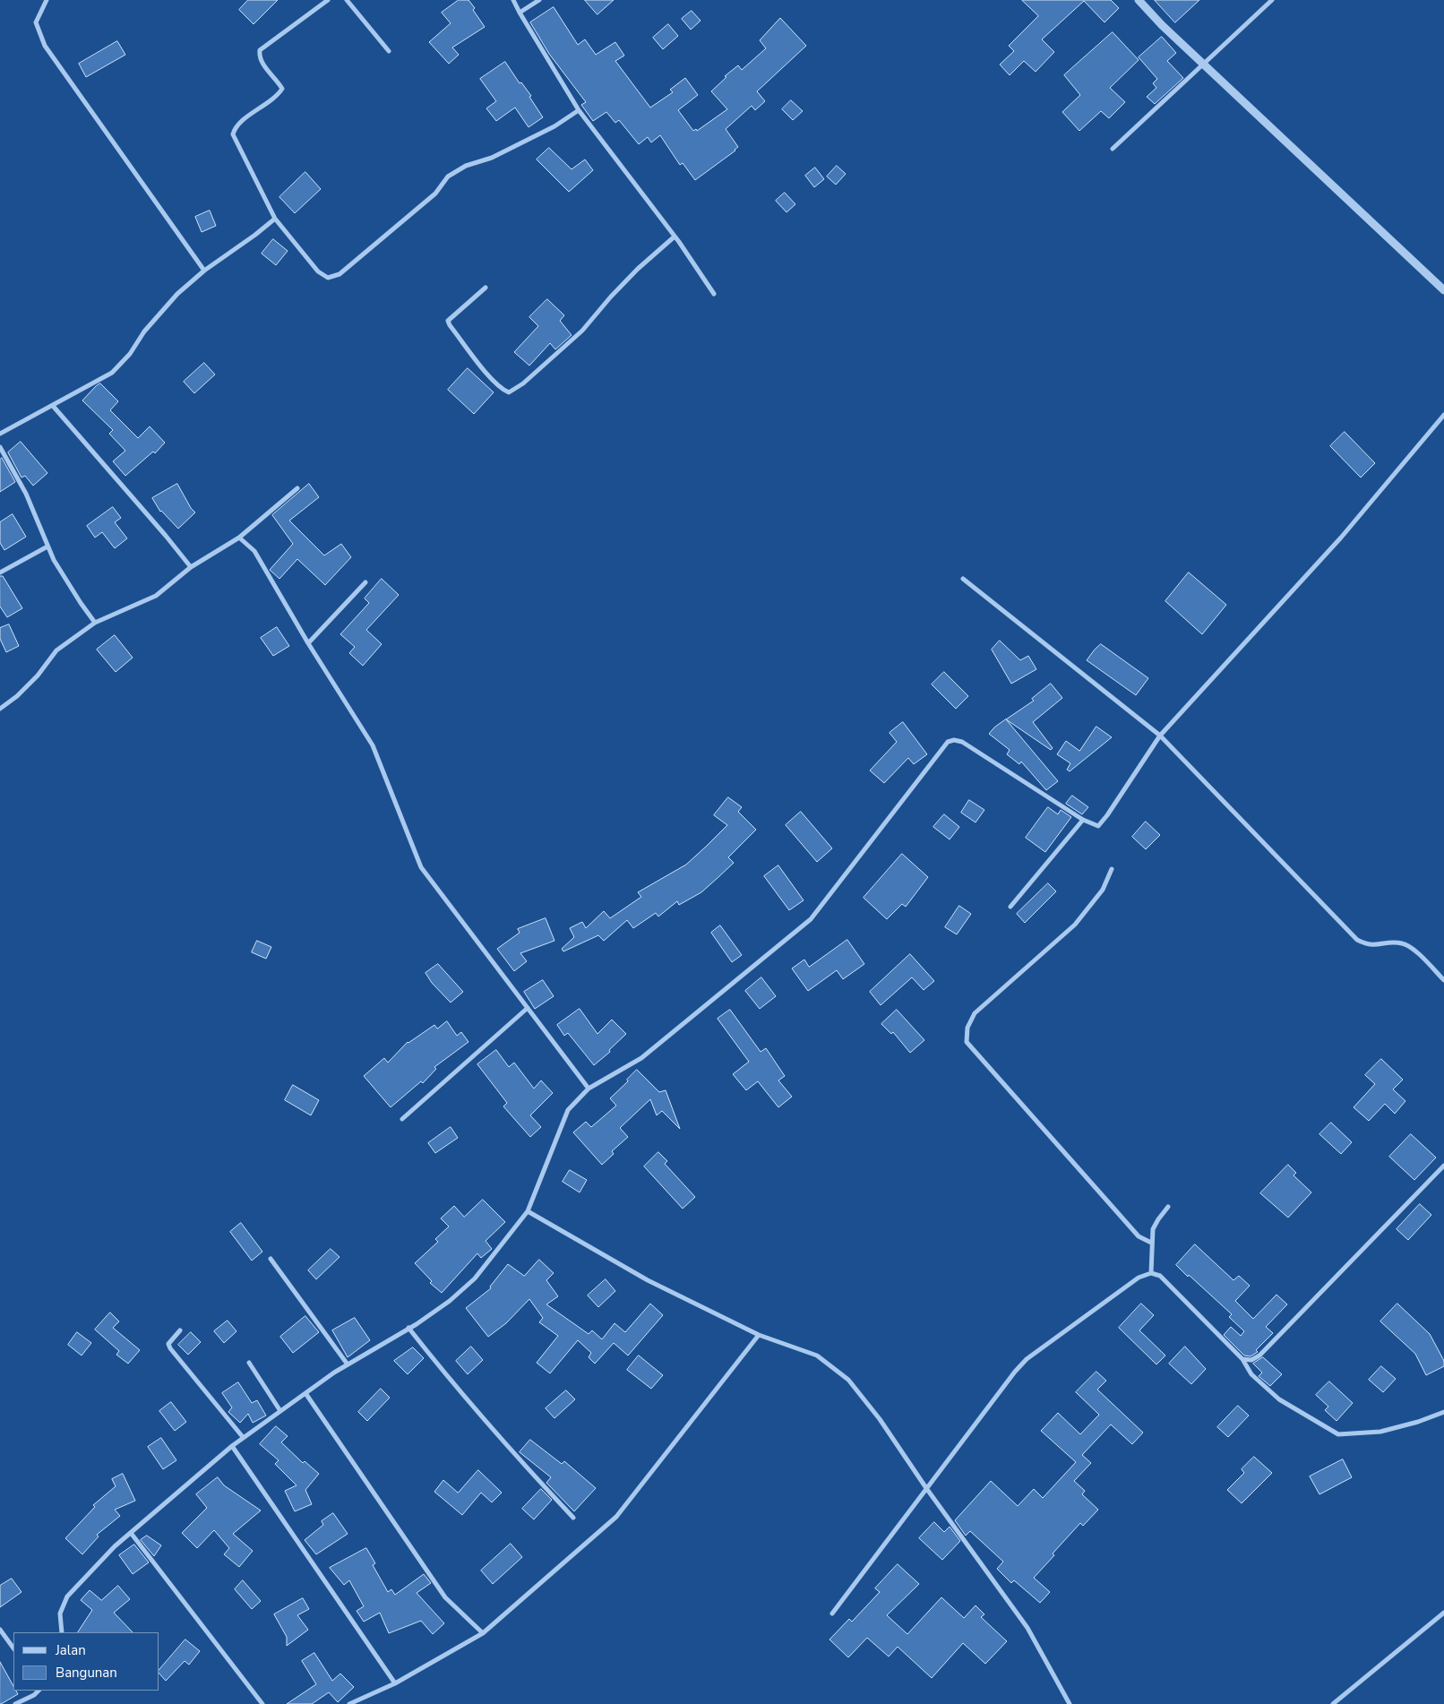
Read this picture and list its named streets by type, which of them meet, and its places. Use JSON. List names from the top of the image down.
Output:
{
  "legend": ["Jalan", "Bangunan"]
}
